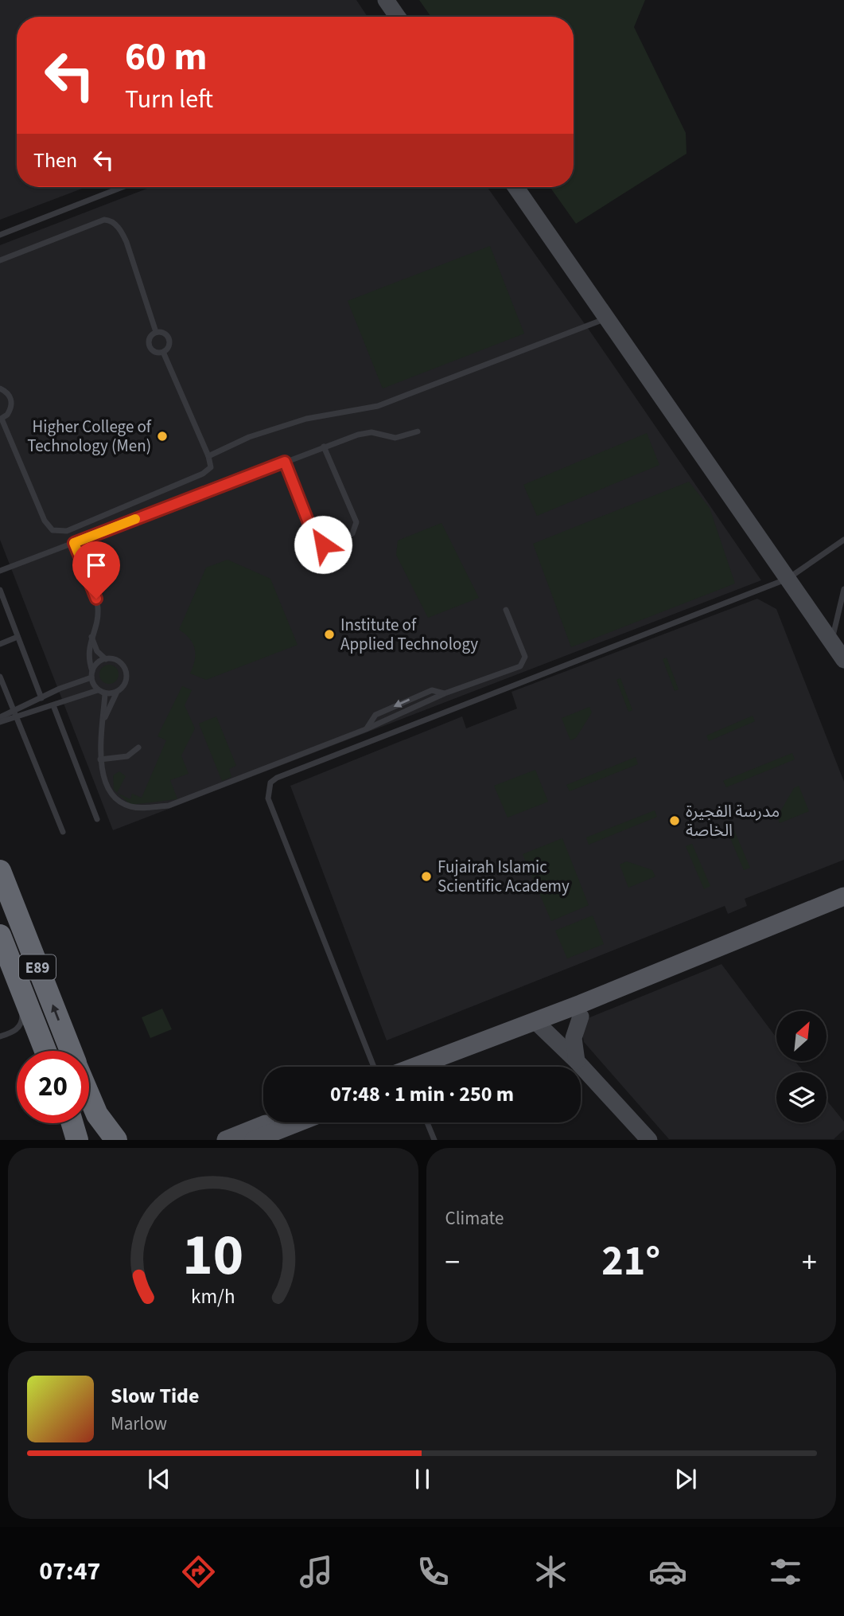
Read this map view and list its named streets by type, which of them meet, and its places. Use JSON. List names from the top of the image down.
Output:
{
  "streets": {
    "highway": ["E89"]
  },
  "places": [
    "Higher College of Technology (Men)",
    "Institute of Applied Technology",
    "مدرسة الفجيرة الخاصة",
    "Fujairah Islamic Scientific Academy"
  ],
  "north": "top right",
  "page": {
    "turn": ["60 m", "Turn left"],
    "then": "Then",
    "limit": "20",
    "trip": "07:48 · 1 min · 250 m",
    "tile": "Climate",
    "heat": ["−", "21°", "+"],
    "song": ["Slow Tide", "Marlow"],
    "tabs": "07:47",
    "gauge": ["10", "km/h"]
  }
}
